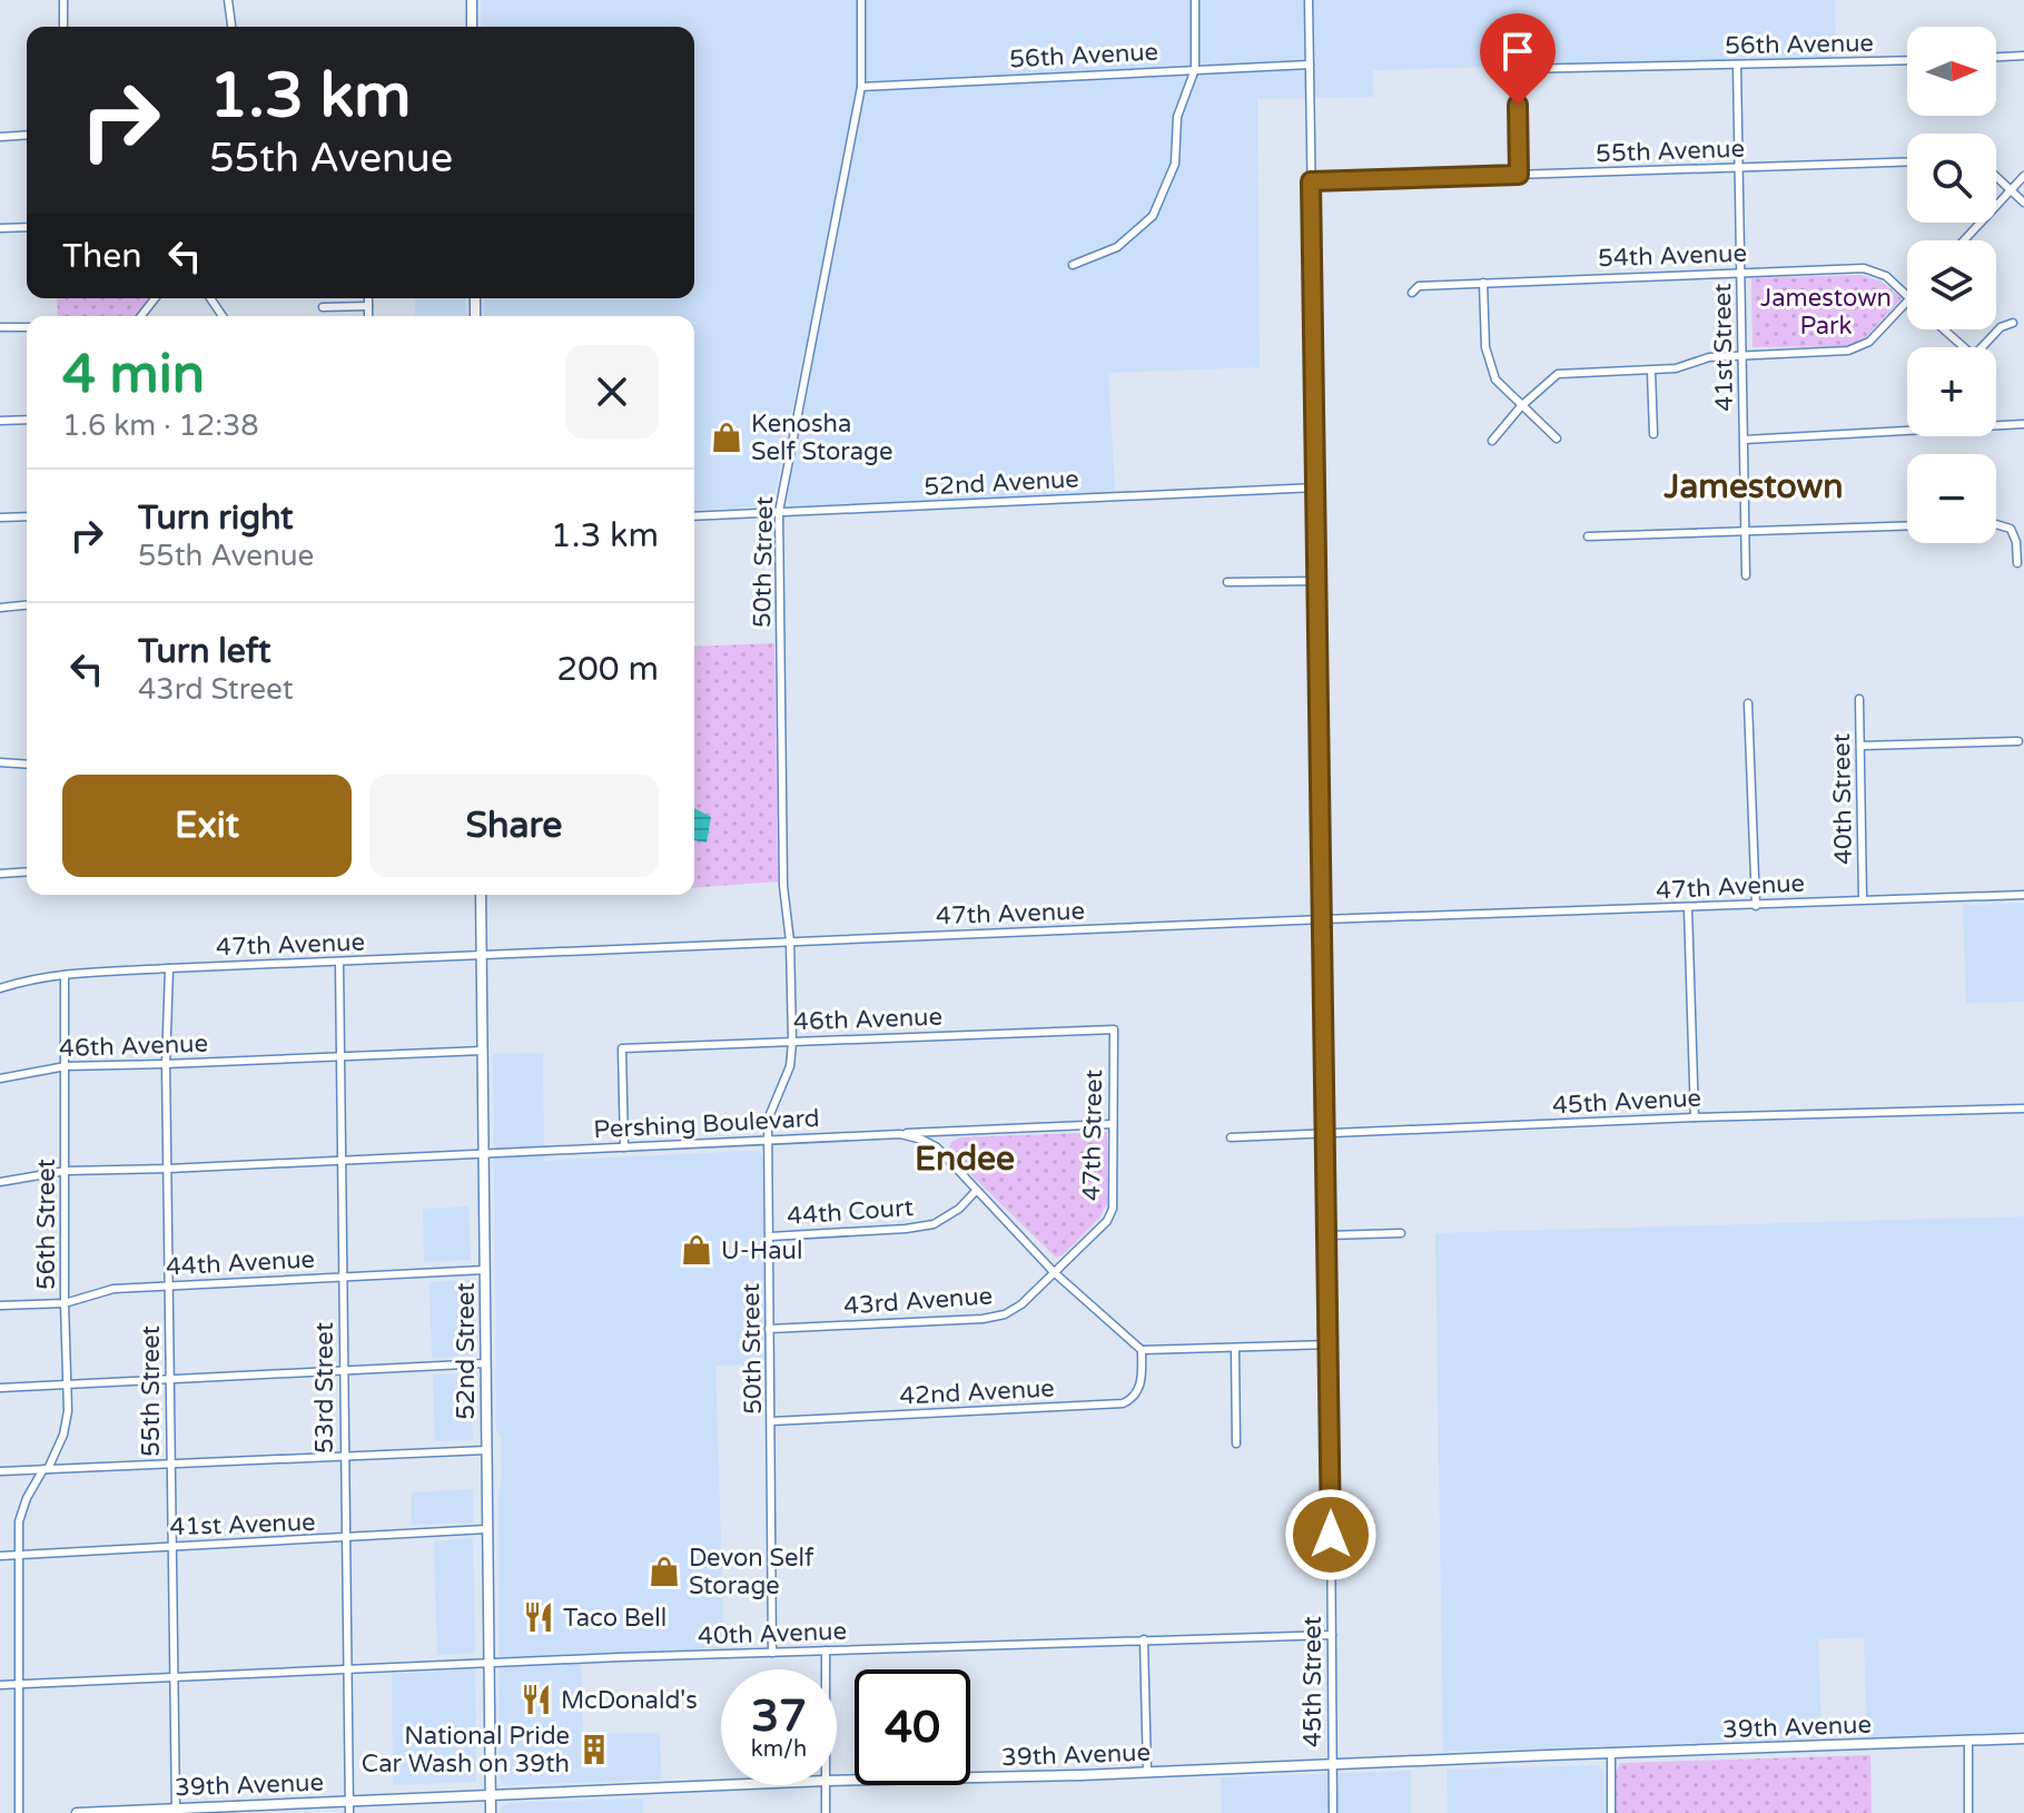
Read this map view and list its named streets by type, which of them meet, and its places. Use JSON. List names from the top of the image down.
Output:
{
  "streets": {
    "main road": ["52nd Street", "39th Avenue"],
    "street": [
      "56th Avenue",
      "55th Avenue",
      "54th Avenue",
      "41st Street",
      "52nd Avenue",
      "50th Street",
      "40th Street",
      "47th Avenue",
      "46th Avenue",
      "45th Avenue",
      "Pershing Boulevard",
      "47th Street",
      "44th Court",
      "56th Street",
      "44th Avenue",
      "43rd Avenue",
      "53rd Street",
      "55th Street",
      "42nd Avenue",
      "41st Avenue",
      "40th Avenue",
      "45th Street"
    ]
  },
  "crossings": [
    ["56th Avenue", "55th Avenue"],
    ["56th Avenue", "41st Street"],
    ["56th Avenue", "50th Street"],
    ["56th Avenue", "45th Street"],
    ["55th Avenue", "41st Street"],
    ["55th Avenue", "45th Street"],
    ["54th Avenue", "41st Street"],
    ["52nd Avenue", "50th Street"],
    ["52nd Avenue", "45th Street"],
    ["50th Street", "47th Avenue"],
    ["50th Street", "46th Avenue"],
    ["50th Street", "Pershing Boulevard"],
    ["50th Street", "44th Court"],
    ["50th Street", "43rd Avenue"],
    ["50th Street", "42nd Avenue"],
    ["50th Street", "40th Avenue"],
    ["40th Street", "47th Avenue"],
    ["47th Avenue", "56th Street"],
    ["47th Avenue", "52nd Street"],
    ["47th Avenue", "53rd Street"],
    ["47th Avenue", "55th Street"],
    ["47th Avenue", "45th Street"],
    ["46th Avenue", "Pershing Boulevard"],
    ["46th Avenue", "47th Street"],
    ["46th Avenue", "56th Street"],
    ["46th Avenue", "52nd Street"],
    ["46th Avenue", "53rd Street"],
    ["46th Avenue", "55th Street"],
    ["45th Avenue", "45th Street"],
    ["Pershing Boulevard", "47th Street"],
    ["Pershing Boulevard", "44th Court"],
    ["Pershing Boulevard", "56th Street"],
    ["Pershing Boulevard", "43rd Avenue"],
    ["Pershing Boulevard", "52nd Street"],
    ["Pershing Boulevard", "53rd Street"],
    ["Pershing Boulevard", "55th Street"],
    ["Pershing Boulevard", "42nd Avenue"],
    ["47th Street", "43rd Avenue"],
    ["56th Street", "44th Avenue"],
    ["56th Street", "41st Avenue"],
    ["56th Street", "40th Avenue"],
    ["44th Avenue", "52nd Street"],
    ["44th Avenue", "53rd Street"],
    ["44th Avenue", "55th Street"],
    ["52nd Street", "41st Avenue"],
    ["52nd Street", "40th Avenue"],
    ["52nd Street", "39th Avenue"],
    ["53rd Street", "41st Avenue"],
    ["53rd Street", "40th Avenue"],
    ["53rd Street", "39th Avenue"],
    ["55th Street", "41st Avenue"],
    ["55th Street", "40th Avenue"],
    ["55th Street", "39th Avenue"],
    ["40th Avenue", "45th Street"],
    ["45th Street", "39th Avenue"]
  ],
  "districts": ["Jamestown", "Endee"],
  "parks": ["Jamestown Park"],
  "places": {
    "shop": ["Kenosha Self Storage", "U-Haul", "Devon Self Storage"],
    "restaurant": ["Taco Bell", "McDonald's"],
    "building": ["National Pride Car Wash on 39th"]
  },
  "north": "right",
  "page": {
    "map_buttons": ["+", "−"],
    "turn": ["1.3 km", "55th Avenue"],
    "then": "Then",
    "heading": ["4 min", "1.6 km · 12:38"],
    "list": [
      {
        "name": "Turn right",
        "note": "55th Avenue",
        "value": "1.3 km"
      },
      {
        "name": "Turn left",
        "note": "43rd Street",
        "value": "200 m"
      }
    ],
    "buttons": ["Exit", "Share"],
    "speed": "37 km/h",
    "limit": "40"
  }
}
